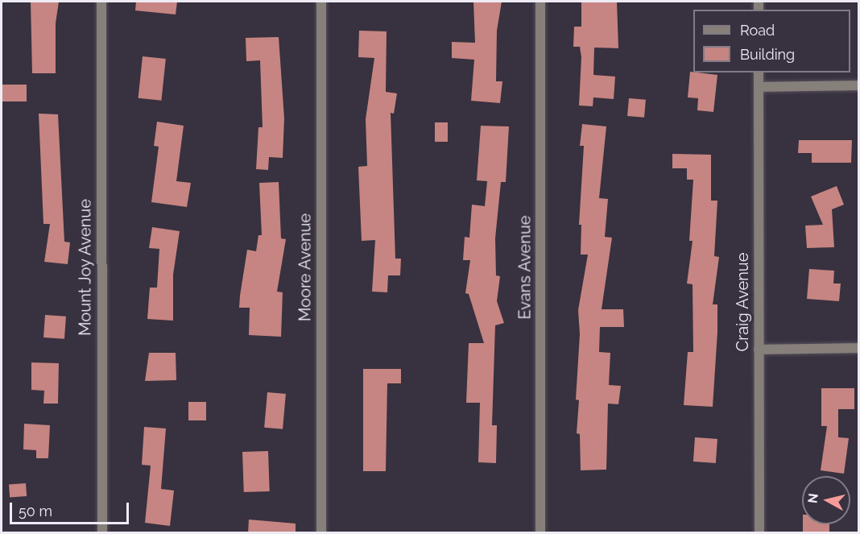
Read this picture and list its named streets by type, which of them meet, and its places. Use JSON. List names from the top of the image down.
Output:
{
  "streets": {
    "street": [
      "Mount Joy Avenue",
      "Moore Avenue",
      "Evans Avenue",
      "Craig Avenue"
    ]
  },
  "legend": ["Road", "Building"],
  "scale_bar": "50 m",
  "north": "left"
}
